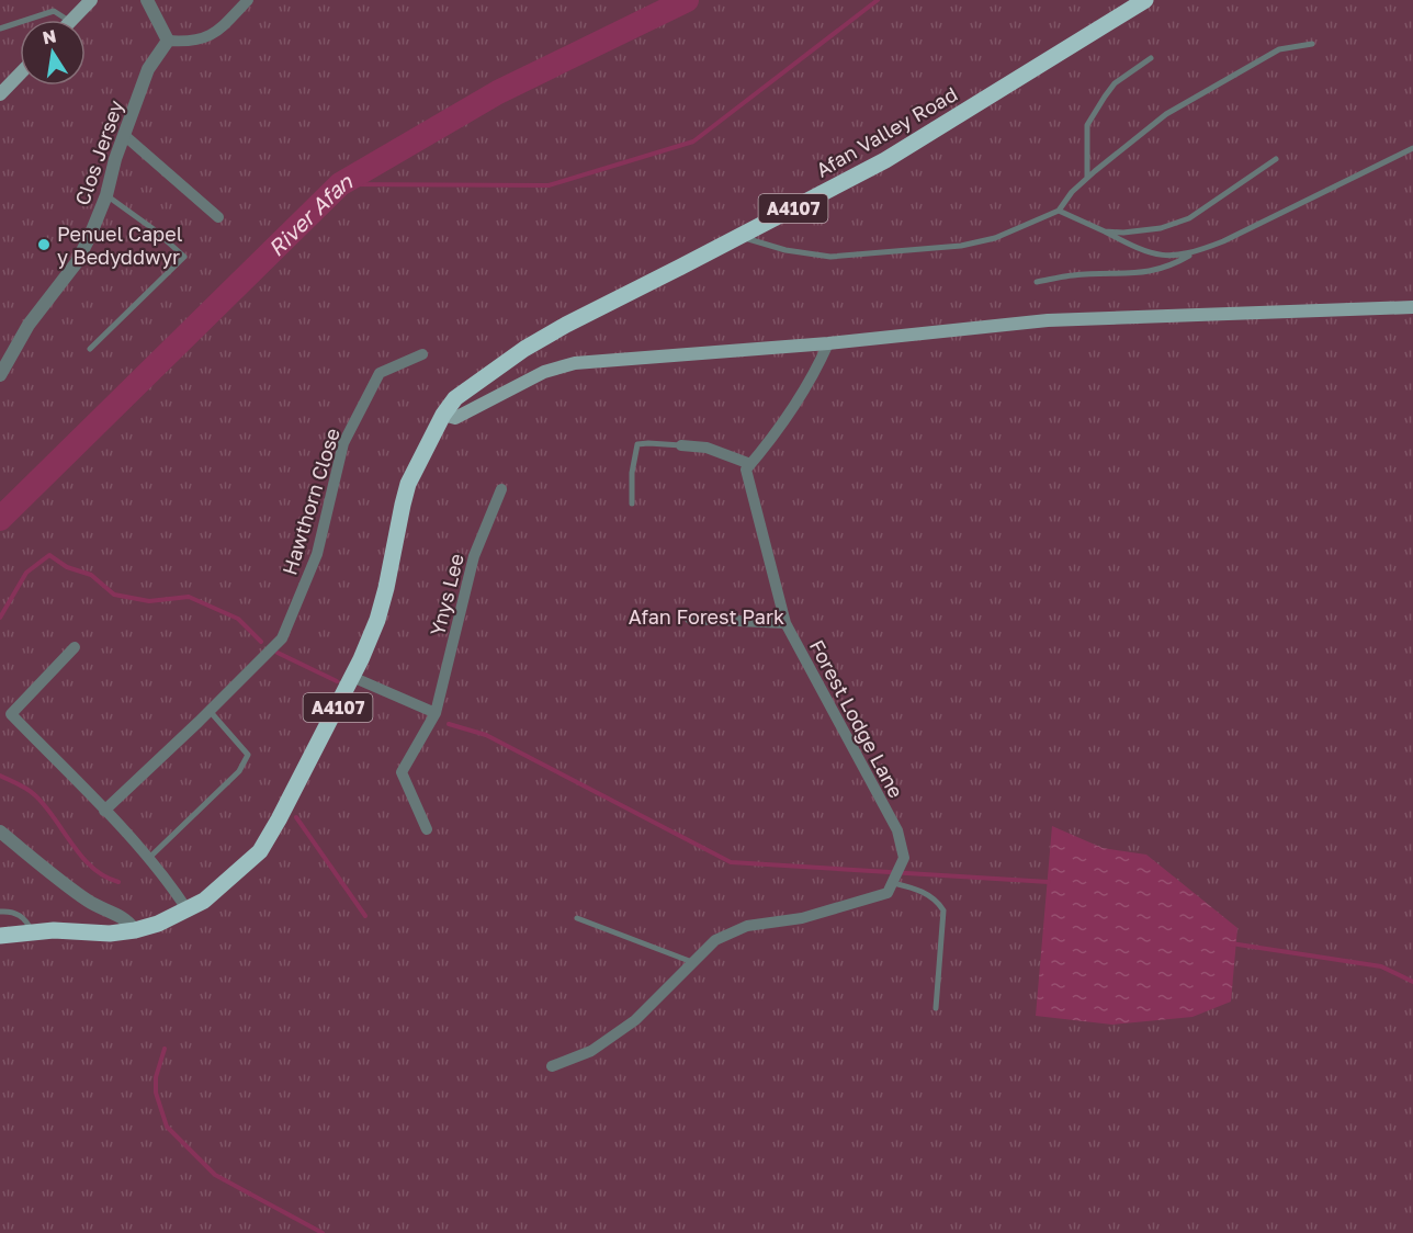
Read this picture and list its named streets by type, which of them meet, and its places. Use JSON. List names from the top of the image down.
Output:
{
  "streets": {
    "main road": ["Afan Valley Road", "A4107"],
    "street": [
      "Clos Jersey",
      "Hawthorn Close",
      "Ynys Lee",
      "Forest Lodge Lane"
    ]
  },
  "crossings": [
    ["Afan Valley Road", "A4107"]
  ],
  "water": ["River Afan"],
  "parks": ["Afan Forest Park"],
  "places": ["Penuel Capel y Bedyddwyr"],
  "north": "top"
}
